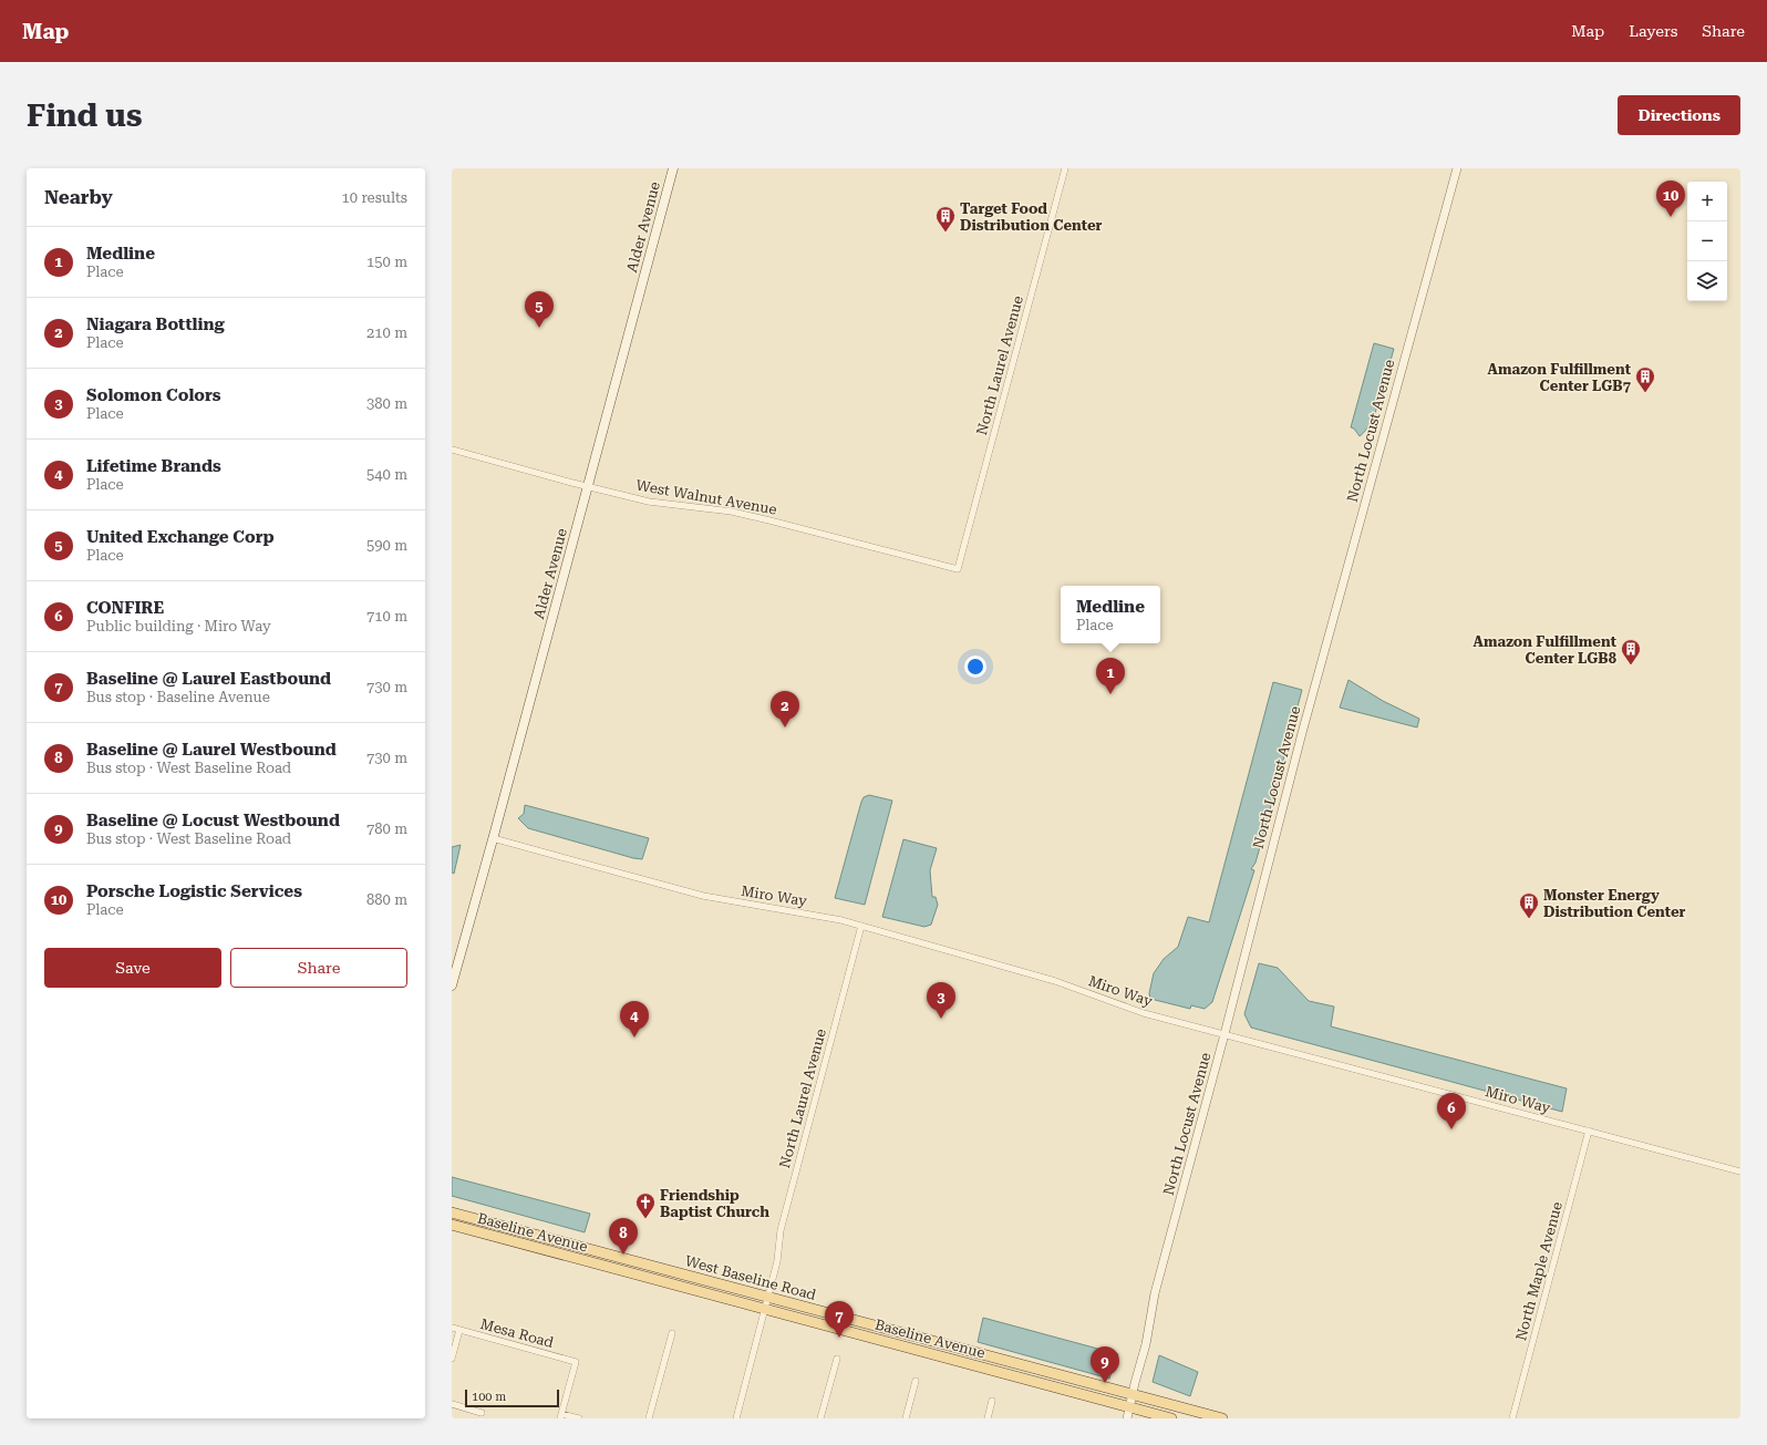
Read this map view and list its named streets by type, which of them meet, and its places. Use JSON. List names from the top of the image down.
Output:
{
  "streets": {
    "main road": ["Alder Avenue", "Baseline Avenue", "West Baseline Road"],
    "street": [
      "North Laurel Avenue",
      "North Locust Avenue",
      "West Walnut Avenue",
      "Miro Way",
      "North Maple Avenue",
      "Mesa Road"
    ]
  },
  "crossings": [
    ["Alder Avenue", "West Walnut Avenue"],
    ["Alder Avenue", "Miro Way"],
    ["North Laurel Avenue", "West Walnut Avenue"],
    ["North Laurel Avenue", "Miro Way"],
    ["North Laurel Avenue", "Baseline Avenue"],
    ["North Laurel Avenue", "West Baseline Road"],
    ["North Locust Avenue", "Miro Way"],
    ["North Locust Avenue", "Baseline Avenue"],
    ["North Locust Avenue", "West Baseline Road"],
    ["Miro Way", "North Maple Avenue"],
    ["Baseline Avenue", "West Baseline Road"]
  ],
  "places": {
    "building": [
      "Target Food Distribution Center",
      "Amazon Fulfillment Center LGB7",
      "Amazon Fulfillment Center LGB8",
      "Monster Energy Distribution Center"
    ],
    "church": ["Friendship Baptist Church"]
  },
  "scale_bar": "100 m",
  "page": {
    "header": "Map",
    "nav": ["Map", "Layers", "Share"],
    "buttons": [
      "Directions",
      ["Save", "Share"]
    ],
    "title": "Find us",
    "heading": ["Nearby", "10 results"],
    "pins": [
      "10",
      "5",
      "1",
      "2",
      "3",
      "4",
      "6",
      "8",
      "7",
      "9"
    ],
    "map_buttons": ["+", "−"],
    "list": [
      {
        "mark": "1",
        "name": "Medline",
        "note": "Place",
        "value": "150 m"
      },
      {
        "mark": "2",
        "name": "Niagara Bottling",
        "note": "Place",
        "value": "210 m"
      },
      {
        "mark": "3",
        "name": "Solomon Colors",
        "note": "Place",
        "value": "380 m"
      },
      {
        "mark": "4",
        "name": "Lifetime Brands",
        "note": "Place",
        "value": "540 m"
      },
      {
        "mark": "5",
        "name": "United Exchange Corp",
        "note": "Place",
        "value": "590 m"
      },
      {
        "mark": "6",
        "name": "CONFIRE",
        "note": "Public building · Miro Way",
        "value": "710 m"
      },
      {
        "mark": "7",
        "name": "Baseline @ Laurel Eastbound",
        "note": "Bus stop · Baseline Avenue",
        "value": "730 m"
      },
      {
        "mark": "8",
        "name": "Baseline @ Laurel Westbound",
        "note": "Bus stop · West Baseline Road",
        "value": "730 m"
      },
      {
        "mark": "9",
        "name": "Baseline @ Locust Westbound",
        "note": "Bus stop · West Baseline Road",
        "value": "780 m"
      },
      {
        "mark": "10",
        "name": "Porsche Logistic Services",
        "note": "Place",
        "value": "880 m"
      }
    ],
    "popup": ["Medline", "Place"],
    "scale": "100 m"
  }
}
